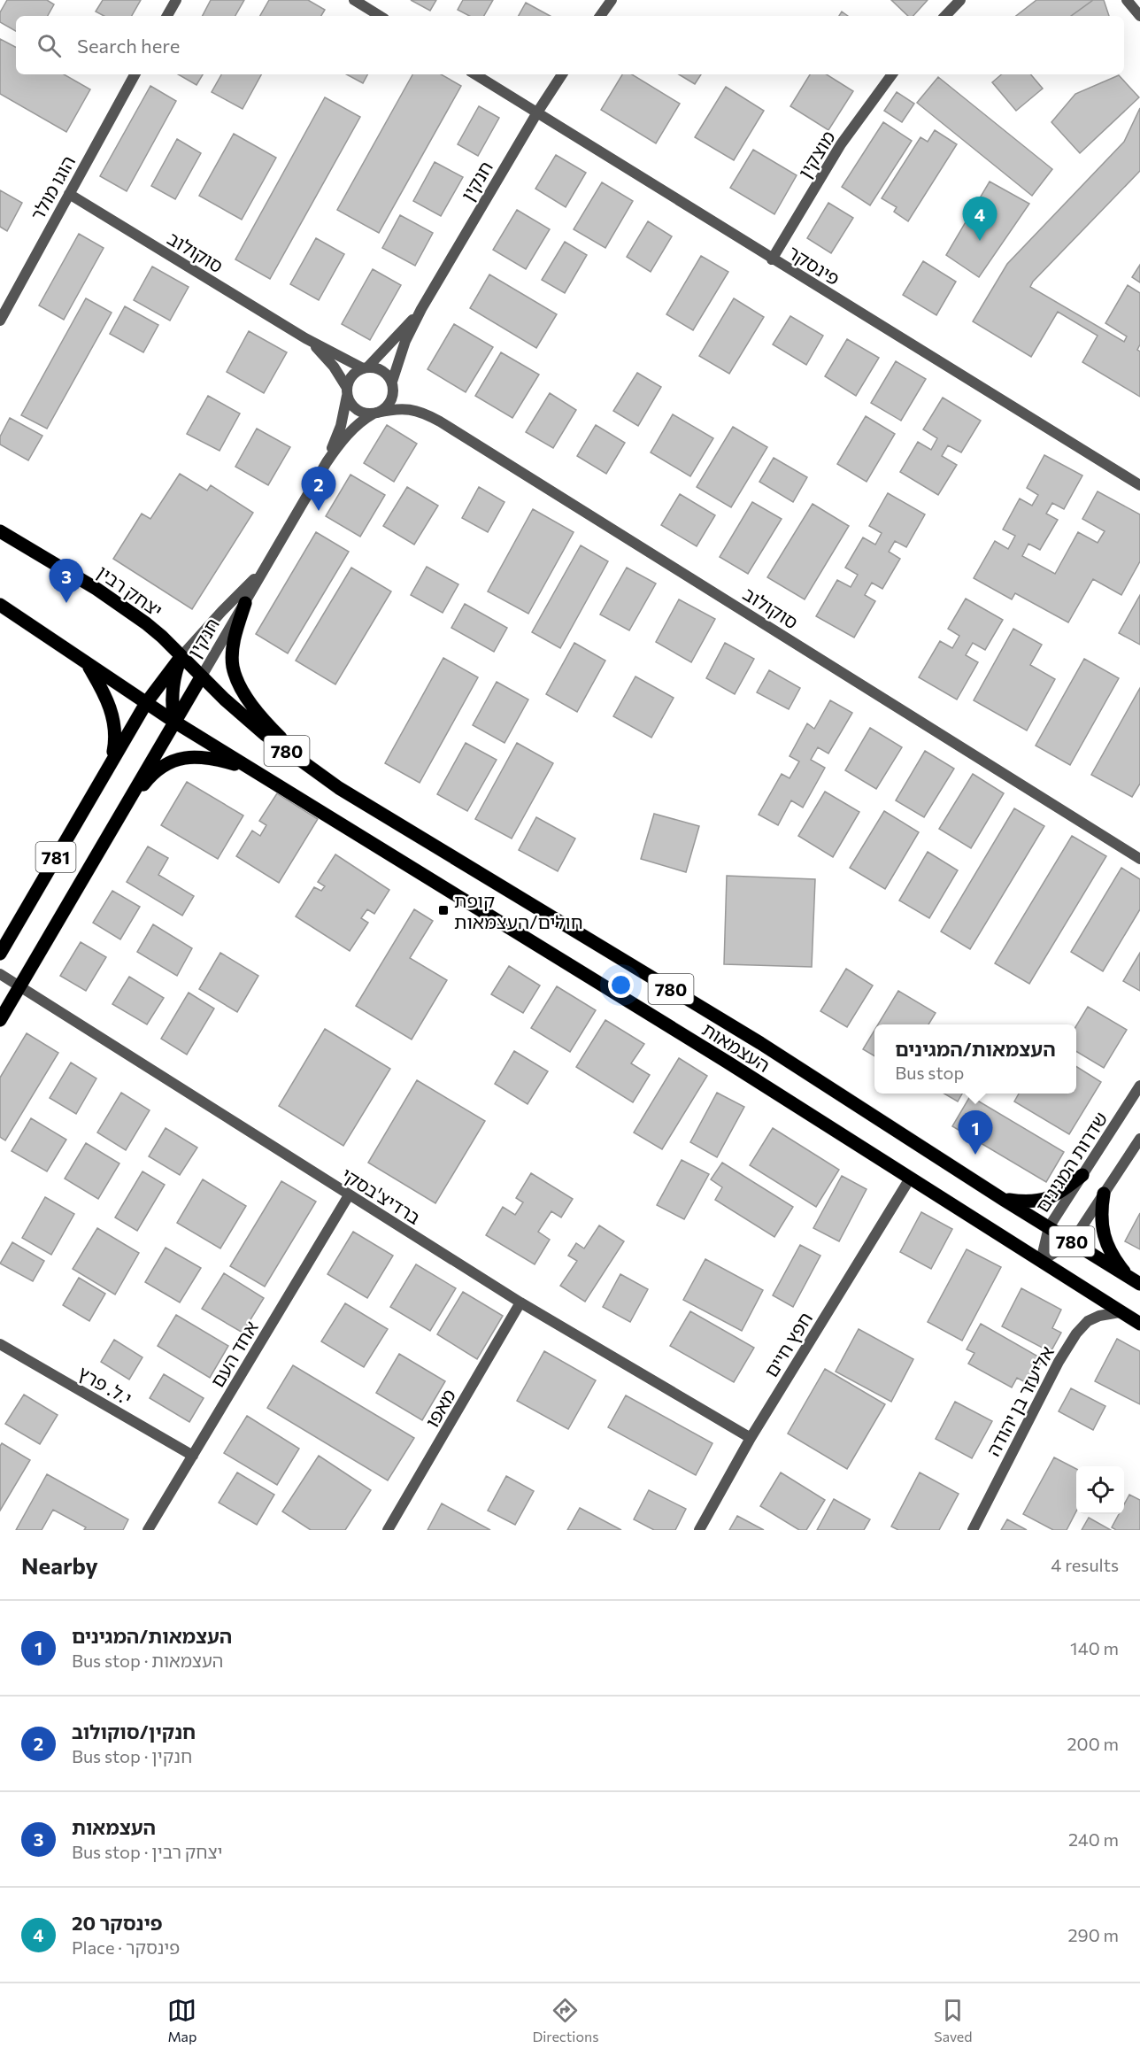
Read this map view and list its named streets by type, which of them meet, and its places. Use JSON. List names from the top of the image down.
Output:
{
  "streets": {
    "main road": [
      "חנקין",
      "יצחק רבין",
      "780",
      "781",
      "העצמאות"
    ],
    "street": [
      "מוצקין",
      "הוגו מולר",
      "סוקולוב",
      "פינסקר",
      "שדרות המגינים",
      "ברדיצ'בסקי",
      "חפץ חיים",
      "אחד העם",
      "י.ל. פרץ",
      "אליעזר בן יהודה",
      "מאפו"
    ]
  },
  "crossings": [
    ["מוצקין", "פינסקר"],
    ["חנקין", "סוקולוב"],
    ["חנקין", "פינסקר"],
    ["חנקין", "יצחק רבין"],
    ["חנקין", "781"],
    ["חנקין", "העצמאות"],
    ["הוגו מולר", "סוקולוב"],
    ["יצחק רבין", "781"],
    ["יצחק רבין", "העצמאות"],
    ["781", "העצמאות"],
    ["781", "ברדיצ'בסקי"],
    ["העצמאות", "שדרות המגינים"],
    ["העצמאות", "חפץ חיים"],
    ["העצמאות", "אליעזר בן יהודה"],
    ["ברדיצ'בסקי", "חפץ חיים"],
    ["ברדיצ'בסקי", "אחד העם"],
    ["ברדיצ'בסקי", "מאפו"],
    ["אחד העם", "י.ל. פרץ"]
  ],
  "places": {
    "transit": ["קופת חולים/העצמאות"]
  },
  "page": {
    "search": "Search here",
    "pins": [
      "4",
      "2",
      "3",
      "1"
    ],
    "popup": ["העצמאות/המגינים", "Bus stop"],
    "heading": ["Nearby", "4 results"],
    "list": [
      {
        "mark": "1",
        "name": "העצמאות/המגינים",
        "note": "Bus stop · העצמאות",
        "value": "140 m"
      },
      {
        "mark": "2",
        "name": "חנקין/סוקולוב",
        "note": "Bus stop · חנקין",
        "value": "200 m"
      },
      {
        "mark": "3",
        "name": "העצמאות",
        "note": "Bus stop · יצחק רבין",
        "value": "240 m"
      },
      {
        "mark": "4",
        "name": "פינסקר 20",
        "note": "Place · פינסקר",
        "value": "290 m"
      }
    ],
    "nav": ["Map", "Directions", "Saved"]
  }
}
